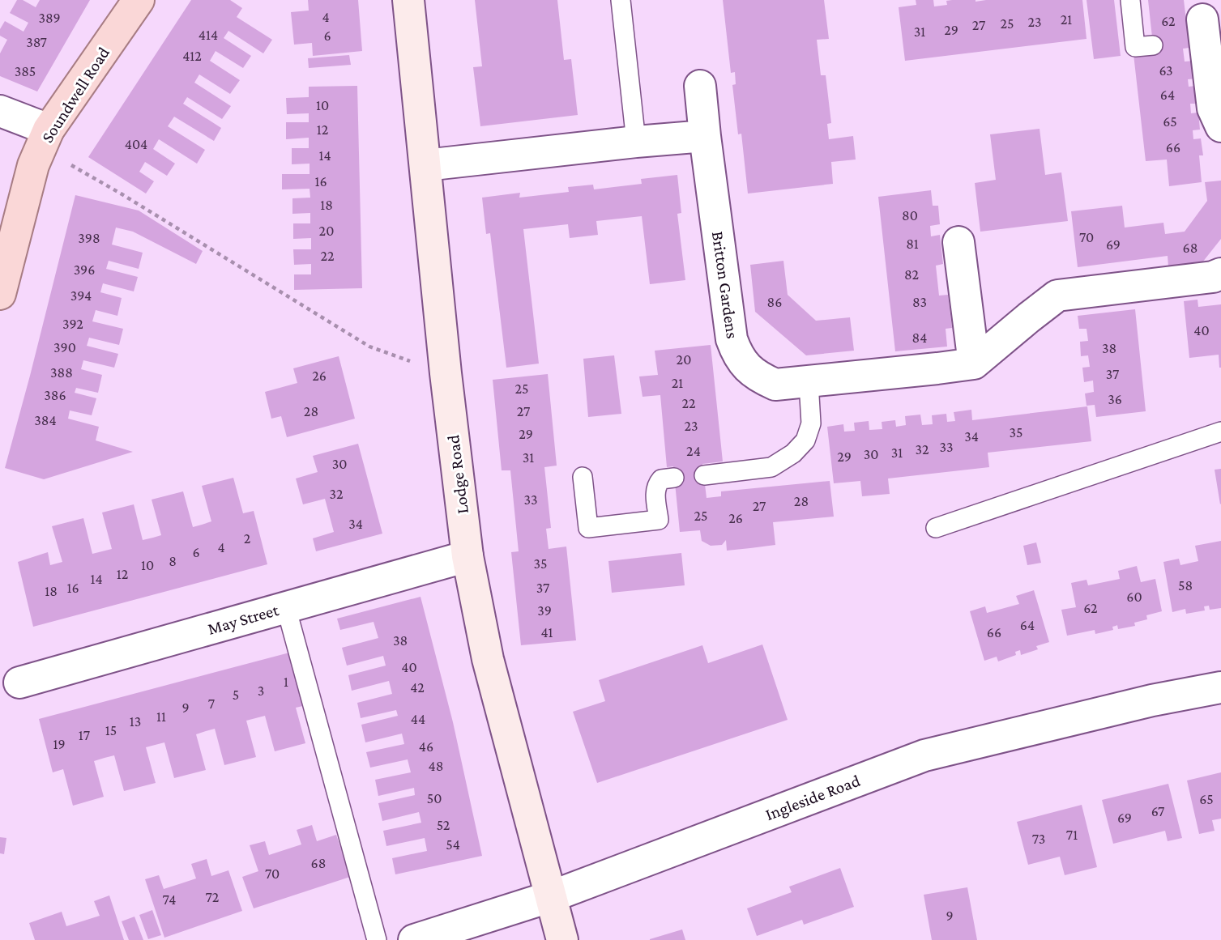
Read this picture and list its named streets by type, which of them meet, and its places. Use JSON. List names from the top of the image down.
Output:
{
  "streets": {
    "main road": ["Soundwell Road", "Lodge Road"],
    "street": ["Britton Gardens", "May Street", "Ingleside Road"]
  },
  "crossings": [
    ["Lodge Road", "May Street"],
    ["Lodge Road", "Ingleside Road"]
  ],
  "house_numbers": [
    "4",
    "389",
    "21",
    "62",
    "23",
    "25",
    "27",
    "29",
    "31",
    "414",
    "6",
    "387",
    "412",
    "63",
    "385",
    "64",
    "10",
    "65",
    "12",
    "404",
    "66",
    "14",
    "16",
    "18",
    "80",
    "20",
    "70",
    "398",
    "81",
    "69",
    "68",
    "22",
    "396",
    "82",
    "394",
    "86",
    "83",
    "392",
    "40",
    "84",
    "390",
    "38",
    "20",
    "388",
    "37",
    "26",
    "21",
    "25",
    "386",
    "36",
    "22",
    "28",
    "27",
    "384",
    "23",
    "35",
    "29",
    "34",
    "33",
    "32",
    "24",
    "31",
    "30",
    "29",
    "31",
    "30",
    "32",
    "33",
    "28",
    "27",
    "25",
    "26",
    "34",
    "2",
    "4",
    "6",
    "8",
    "35",
    "10",
    "12",
    "14",
    "58",
    "16",
    "37",
    "18",
    "60",
    "62",
    "39",
    "64",
    "41",
    "66",
    "38",
    "40",
    "1",
    "42",
    "3",
    "5",
    "7",
    "9",
    "11",
    "44",
    "13",
    "15",
    "17",
    "19",
    "46",
    "48",
    "50",
    "65",
    "67",
    "69",
    "52",
    "71",
    "73",
    "54",
    "68",
    "70",
    "72",
    "74",
    "9"
  ]
}
